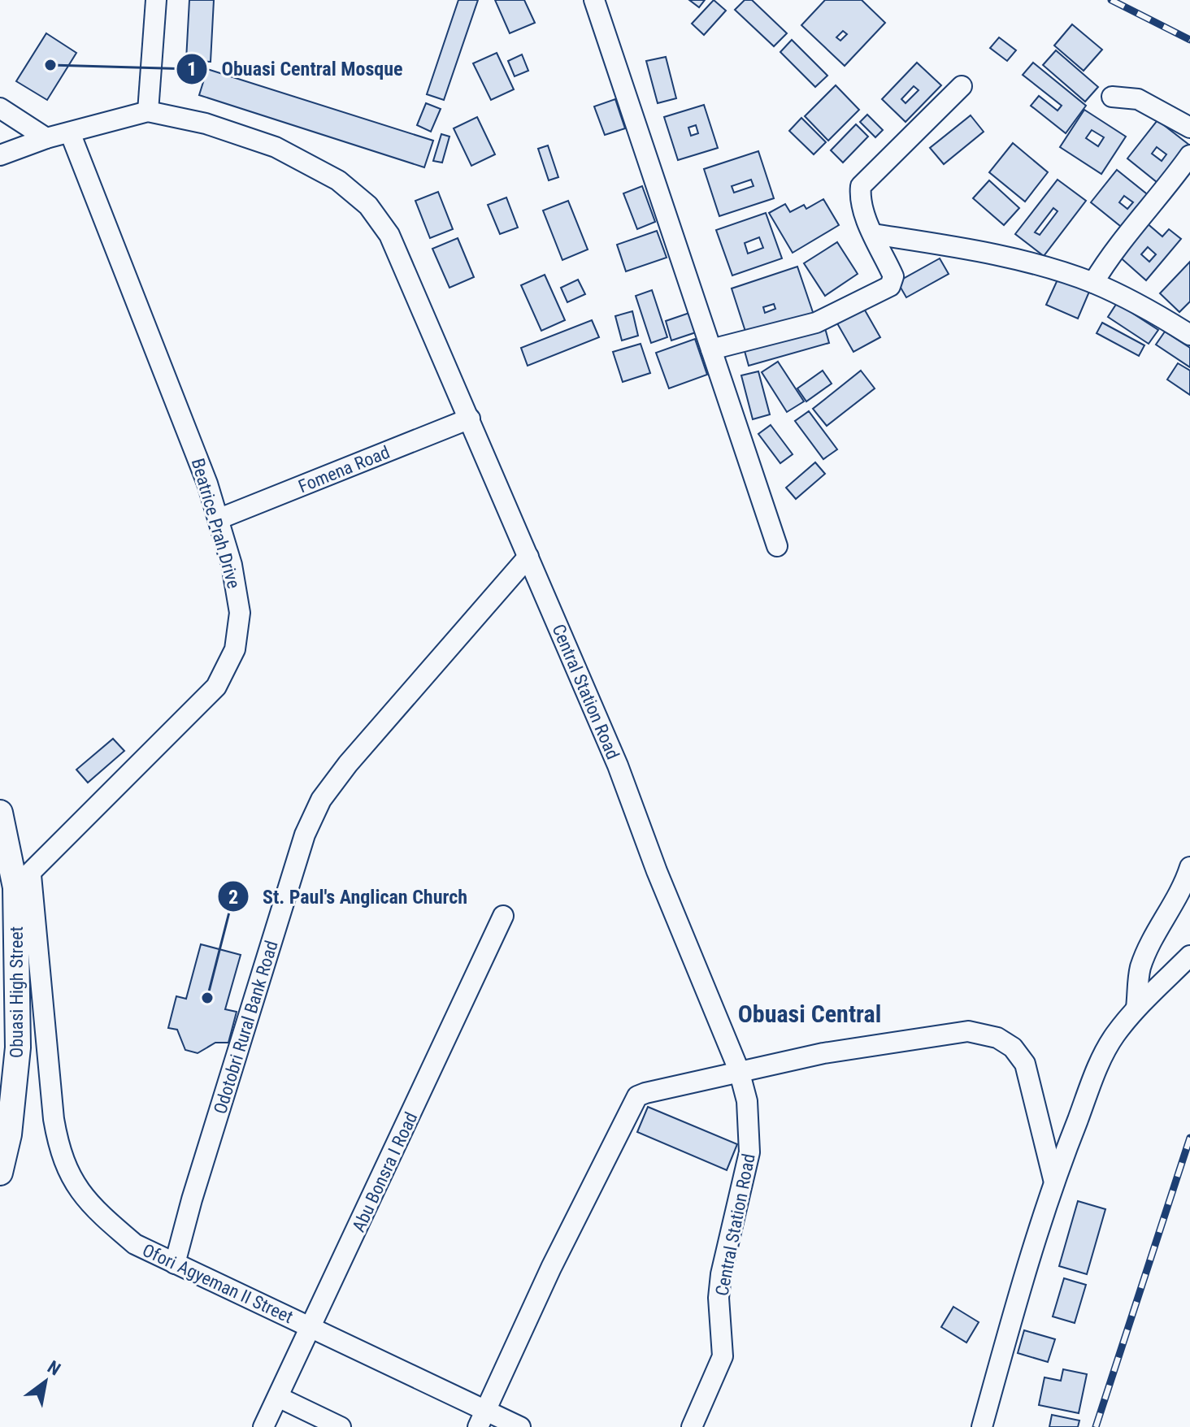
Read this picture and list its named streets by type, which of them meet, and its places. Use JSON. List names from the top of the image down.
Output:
{
  "streets": {
    "main road": ["Obuasi High Street"],
    "street": [
      "Fomena Road",
      "Beatrice Prah Drive",
      "Central Station Road",
      "Odotobri Rural Bank Road",
      "Abu Bonsra I Road",
      "Ofori Agyeman II Street"
    ]
  },
  "crossings": [
    ["Fomena Road", "Beatrice Prah Drive"],
    ["Fomena Road", "Central Station Road"],
    ["Beatrice Prah Drive", "Obuasi High Street"],
    ["Beatrice Prah Drive", "Ofori Agyeman II Street"],
    ["Central Station Road", "Odotobri Rural Bank Road"],
    ["Obuasi High Street", "Ofori Agyeman II Street"],
    ["Odotobri Rural Bank Road", "Ofori Agyeman II Street"],
    ["Abu Bonsra I Road", "Ofori Agyeman II Street"]
  ],
  "districts": ["Obuasi Central"],
  "places": ["Obuasi Central Mosque", "St. Paul's Anglican Church"],
  "north": "top right"
}
